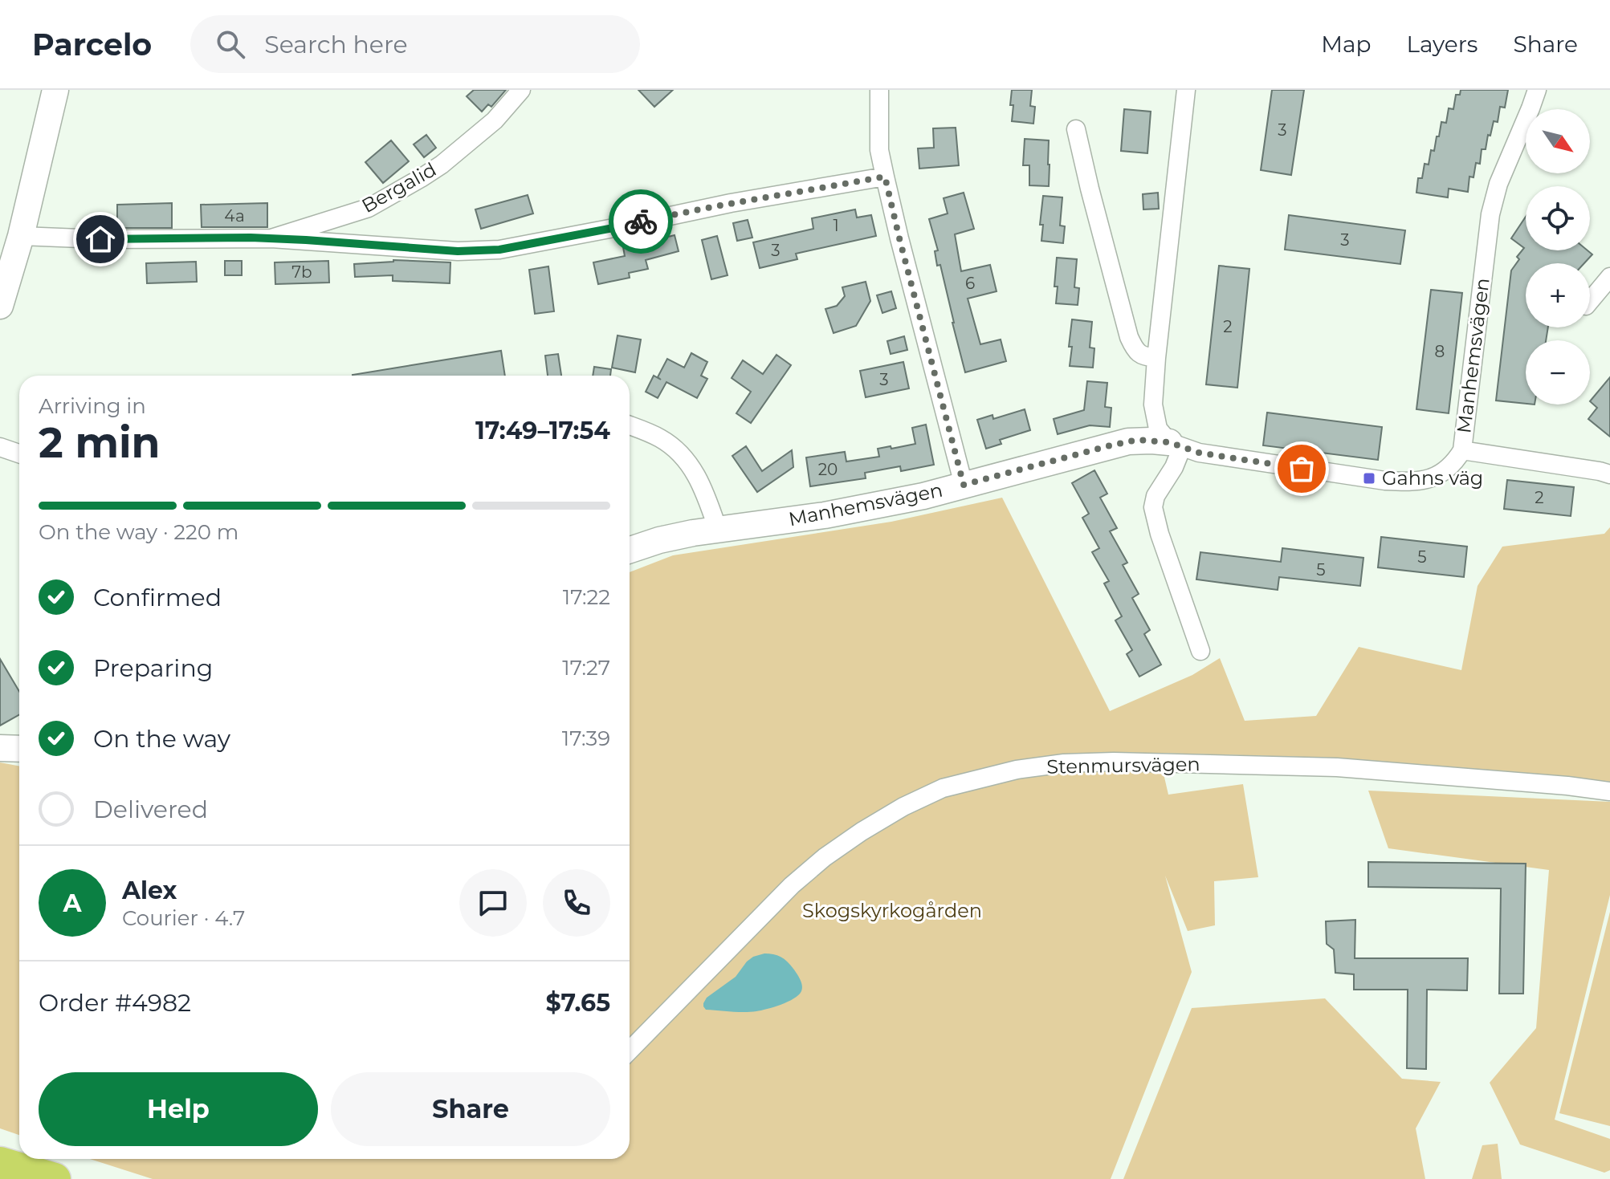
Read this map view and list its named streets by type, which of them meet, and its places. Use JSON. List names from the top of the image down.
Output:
{
  "streets": {
    "street": ["Bergalid", "Manhemsvägen", "Stenmursvägen"]
  },
  "parks": ["Skogskyrkogården"],
  "places": {
    "transit": ["Gahns väg"]
  },
  "house_numbers": [
    "3",
    "4a",
    "1",
    "3",
    "3",
    "7b",
    "6",
    "2",
    "8",
    "3",
    "20",
    "2",
    "5",
    "5"
  ],
  "north": "bottom right",
  "page": {
    "header": "Parcelo",
    "search": "Search here",
    "nav": ["Map", "Layers", "Share"],
    "map_buttons": ["+", "−"],
    "heading": ["2 min", "Arriving in", "17:49–17:54"],
    "panel": [
      "Alex",
      "Courier · 4.7",
      "Order #4982",
      "$7.65"
    ],
    "bar": "On the way · 220 m",
    "list": [
      ["Confirmed", "17:22"],
      ["Preparing", "17:27"],
      ["On the way", "17:39"],
      "Delivered"
    ],
    "round": "A",
    "buttons": ["Help", "Share"]
  }
}
